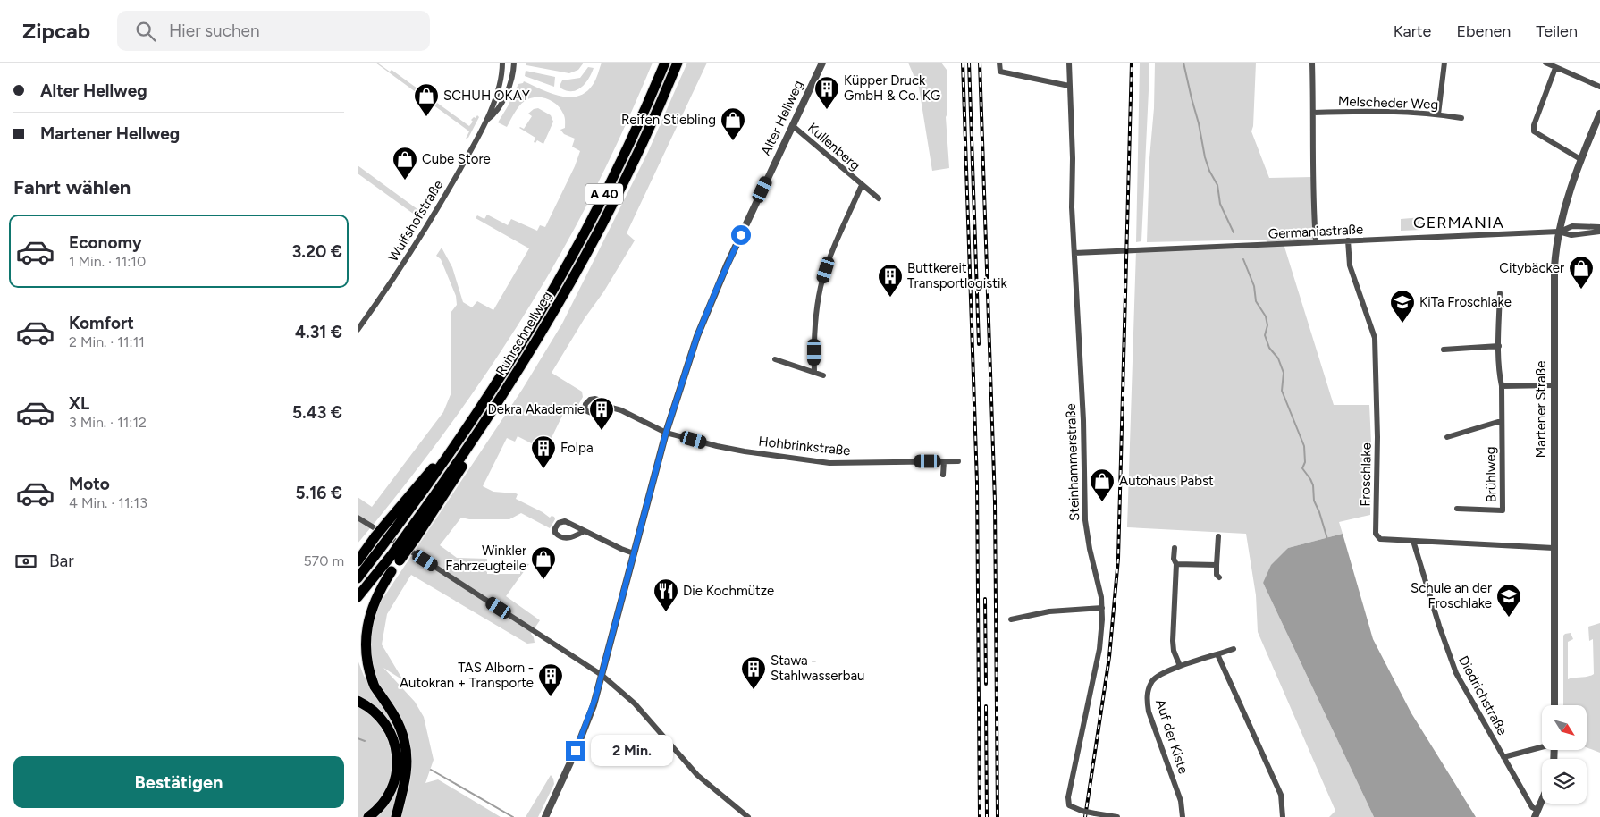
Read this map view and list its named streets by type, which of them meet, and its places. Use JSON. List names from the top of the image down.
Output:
{
  "streets": {
    "highway": ["A 40", "Ruhrschnellweg"],
    "street": [
      "Melscheder Weg",
      "Alter Hellweg",
      "Kullenberg",
      "Wulfshofstraße",
      "Germaniastraße",
      "Martener Straße",
      "Hohbrinkstraße",
      "Steinhammerstraße",
      "Froschlake",
      "Brühlweg",
      "Diedrichstraße",
      "Auf der Kiste"
    ]
  },
  "crossings": [
    ["Alter Hellweg", "Kullenberg"],
    ["Alter Hellweg", "Hohbrinkstraße"],
    ["Germaniastraße", "Martener Straße"],
    ["Germaniastraße", "Steinhammerstraße"],
    ["Germaniastraße", "Froschlake"],
    ["Martener Straße", "Froschlake"],
    ["Froschlake", "Diedrichstraße"]
  ],
  "districts": ["GERMANIA"],
  "places": {
    "building": [
      "Küpper Druck GmbH & Co. KG",
      "Buttkereit Transportlogistik",
      "Dekra Akademie",
      "Folpa",
      "Stawa - Stahlwasserbau",
      "TAS Alborn - Autokran + Transporte"
    ],
    "shop": [
      "SCHUH OKAY",
      "Reifen Stiebling",
      "Cube Store",
      "Citybäcker",
      "Autohaus Pabst",
      "Winkler Fahrzeugteile"
    ],
    "school or university": ["KiTa Froschlake", "Schule an der Froschlake"],
    "restaurant": ["Die Kochmütze"]
  },
  "north": "bottom right",
  "page": {
    "header": "Zipcab",
    "search": "Hier suchen",
    "nav": ["Karte", "Ebenen", "Teilen"],
    "banner": ["Alter Hellweg", "Martener Hellweg"],
    "heading": "Fahrt wählen",
    "list": [
      {
        "name": "Economy",
        "note": "1 Min. · 11:10",
        "value": "3.20 €"
      },
      {
        "name": "Komfort",
        "note": "2 Min. · 11:11",
        "value": "4.31 €"
      },
      {
        "name": "XL",
        "note": "3 Min. · 11:12",
        "value": "5.43 €"
      },
      {
        "name": "Moto",
        "note": "4 Min. · 11:13",
        "value": "5.16 €"
      }
    ],
    "pay": ["Bar", "570 m"],
    "bubble": "2 Min.",
    "buttons": "Bestätigen"
  }
}
